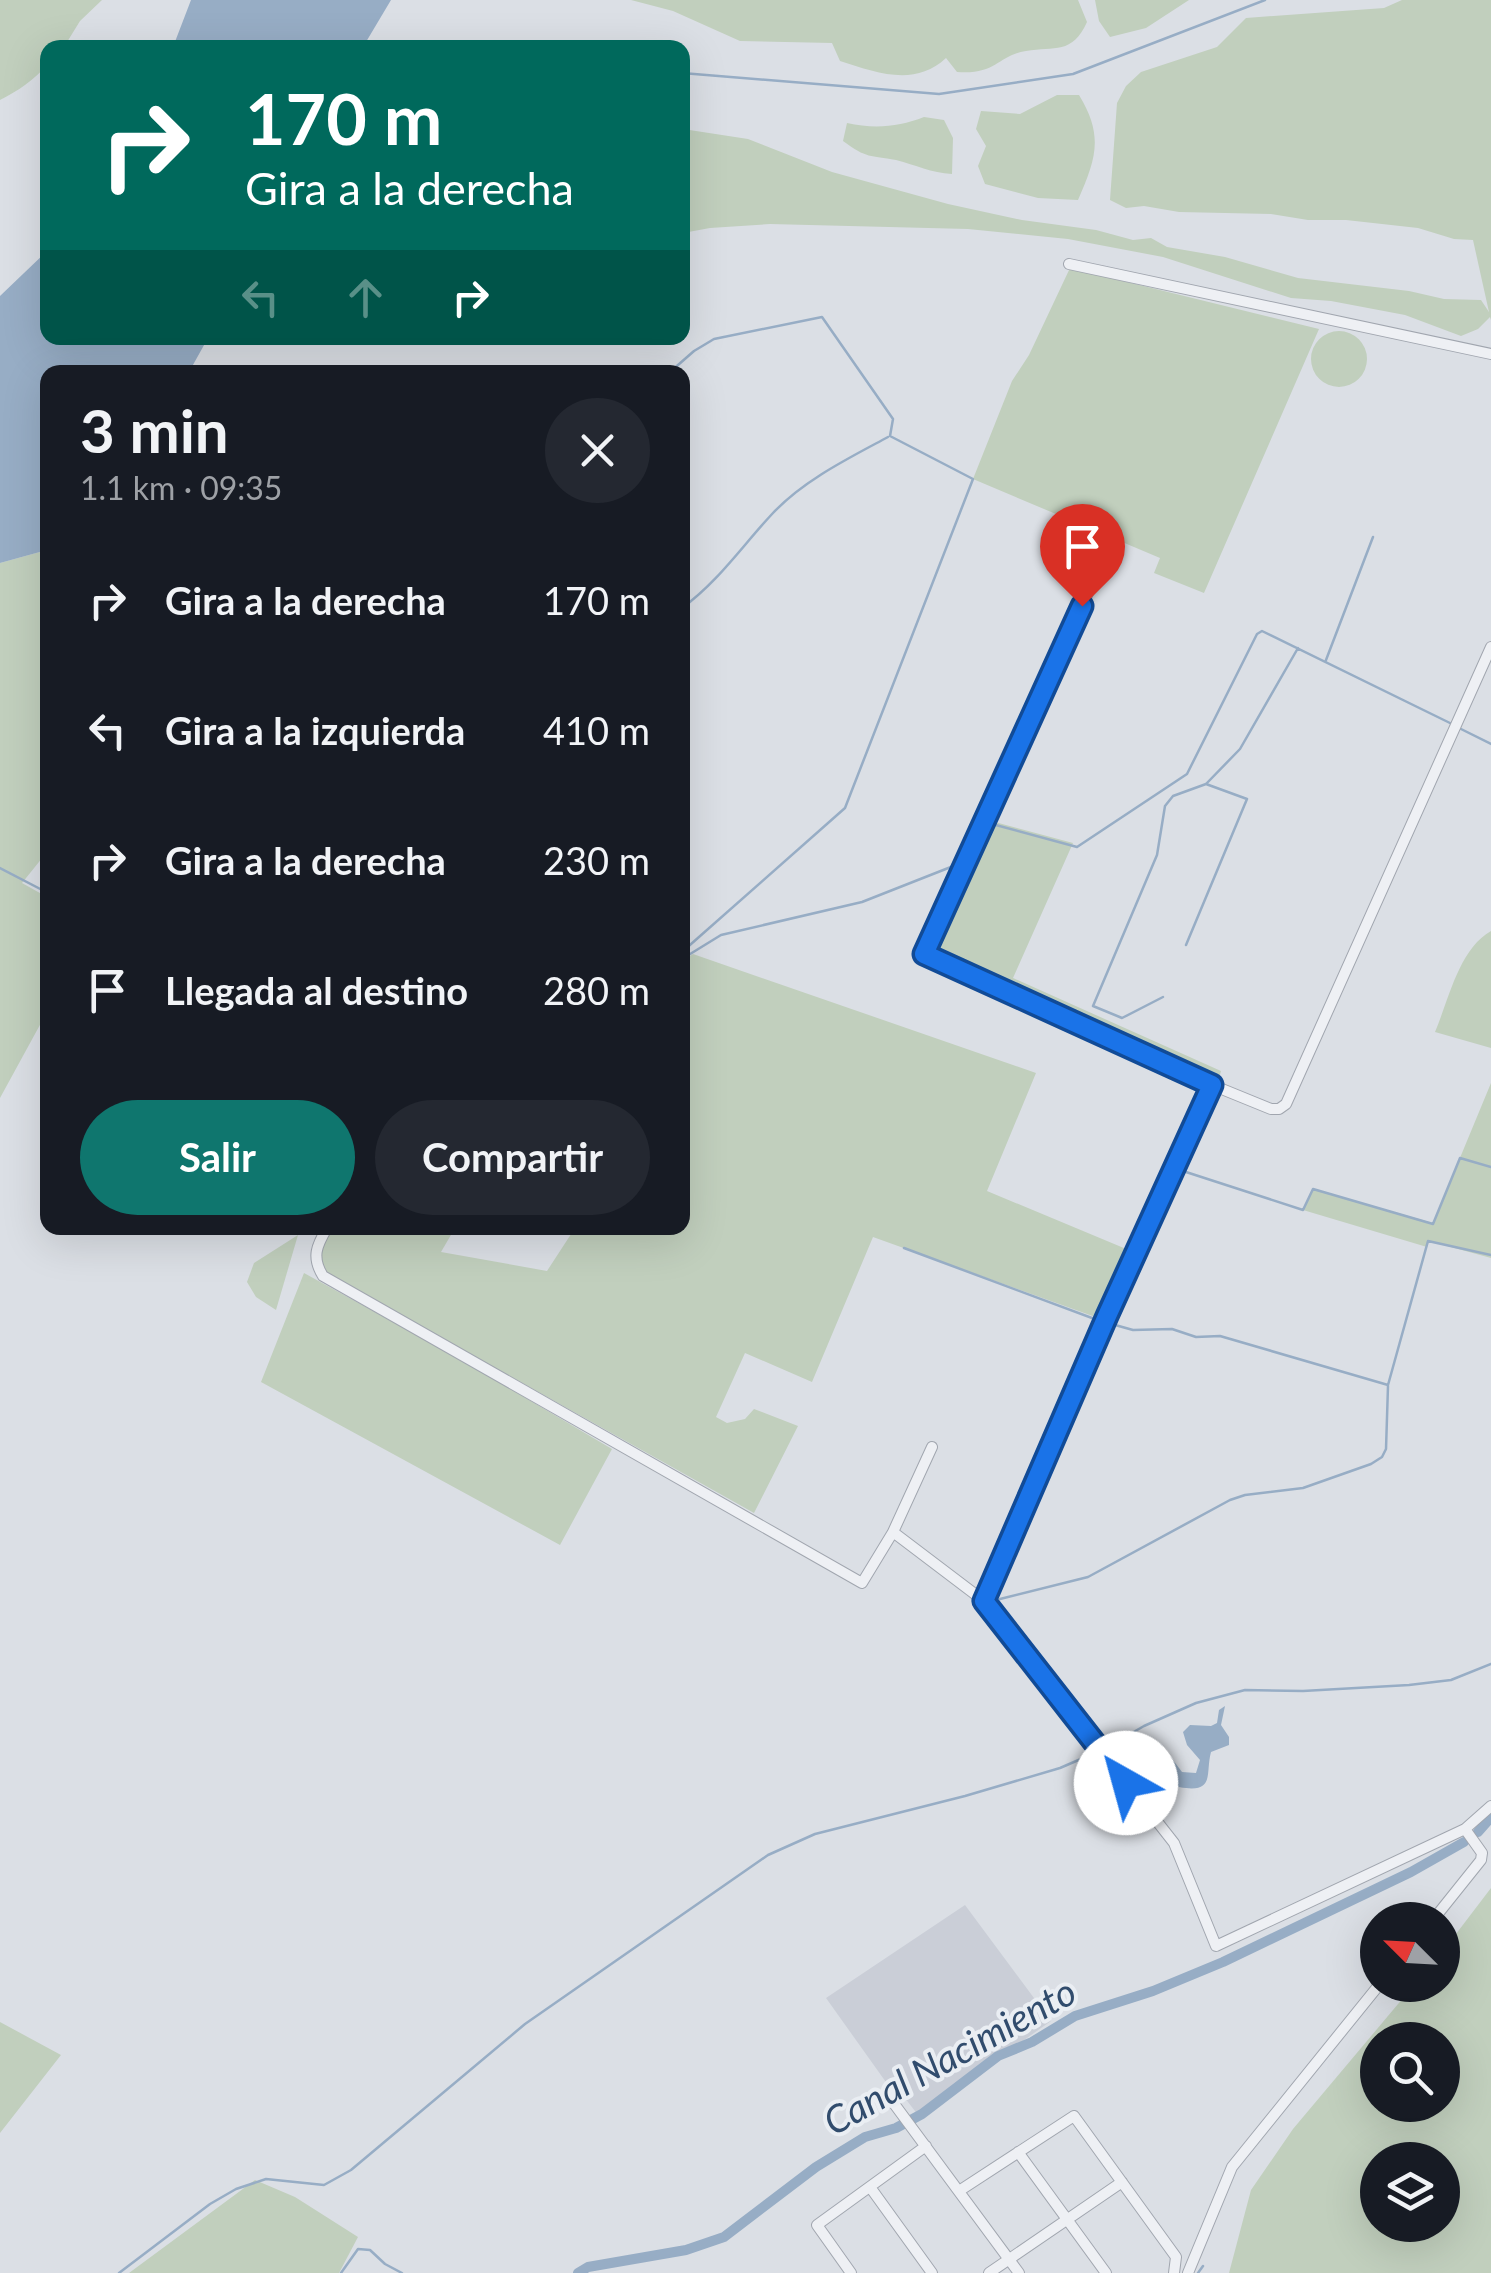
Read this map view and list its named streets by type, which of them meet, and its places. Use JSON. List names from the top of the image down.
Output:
{
  "water": ["Canal Nacimiento"],
  "north": "top left",
  "page": {
    "turn": ["170 m", "Gira a la derecha"],
    "heading": ["3 min", "1.1 km · 09:35"],
    "list": [
      {
        "name": "Gira a la derecha",
        "value": "170 m"
      },
      {
        "name": "Gira a la izquierda",
        "value": "410 m"
      },
      {
        "name": "Gira a la derecha",
        "value": "230 m"
      },
      {
        "name": "Llegada al destino",
        "value": "280 m"
      }
    ],
    "buttons": ["Salir", "Compartir"]
  }
}
